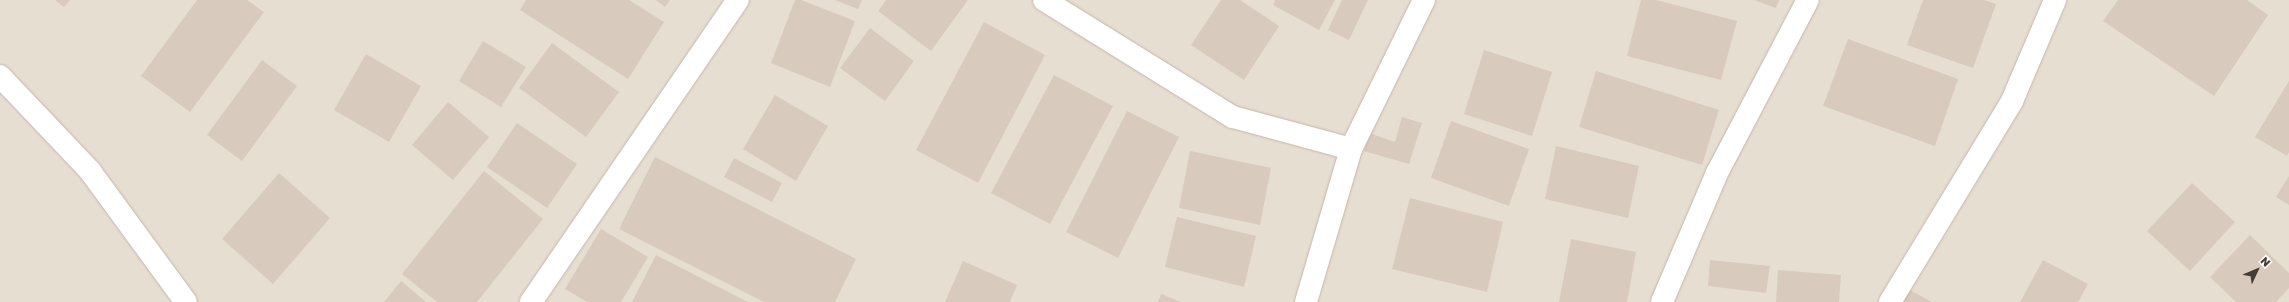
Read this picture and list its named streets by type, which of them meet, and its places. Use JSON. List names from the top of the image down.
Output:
{
  "north": "top right"
}
